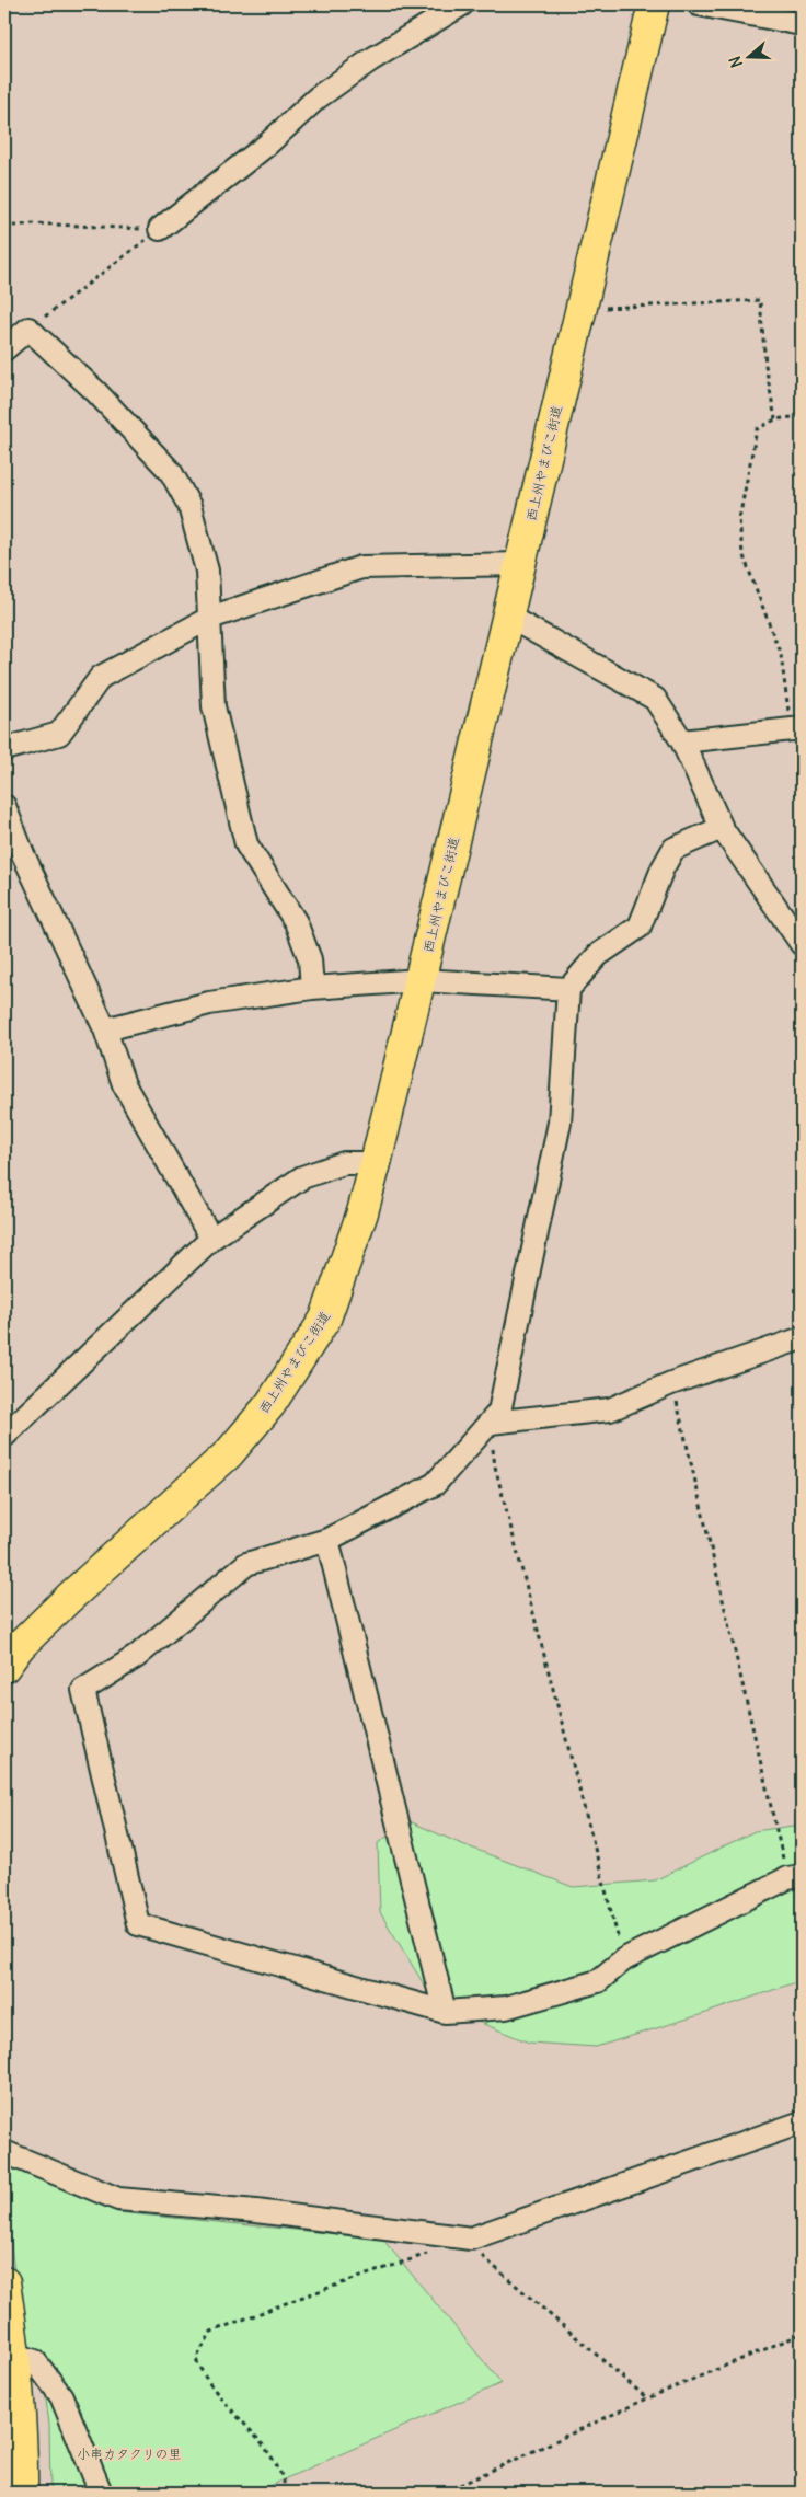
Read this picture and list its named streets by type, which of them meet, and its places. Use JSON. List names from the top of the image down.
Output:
{
  "streets": {
    "highway": ["西上州やまびこ街道"]
  },
  "parks": ["小串カタクリの里"],
  "north": "left"
}
